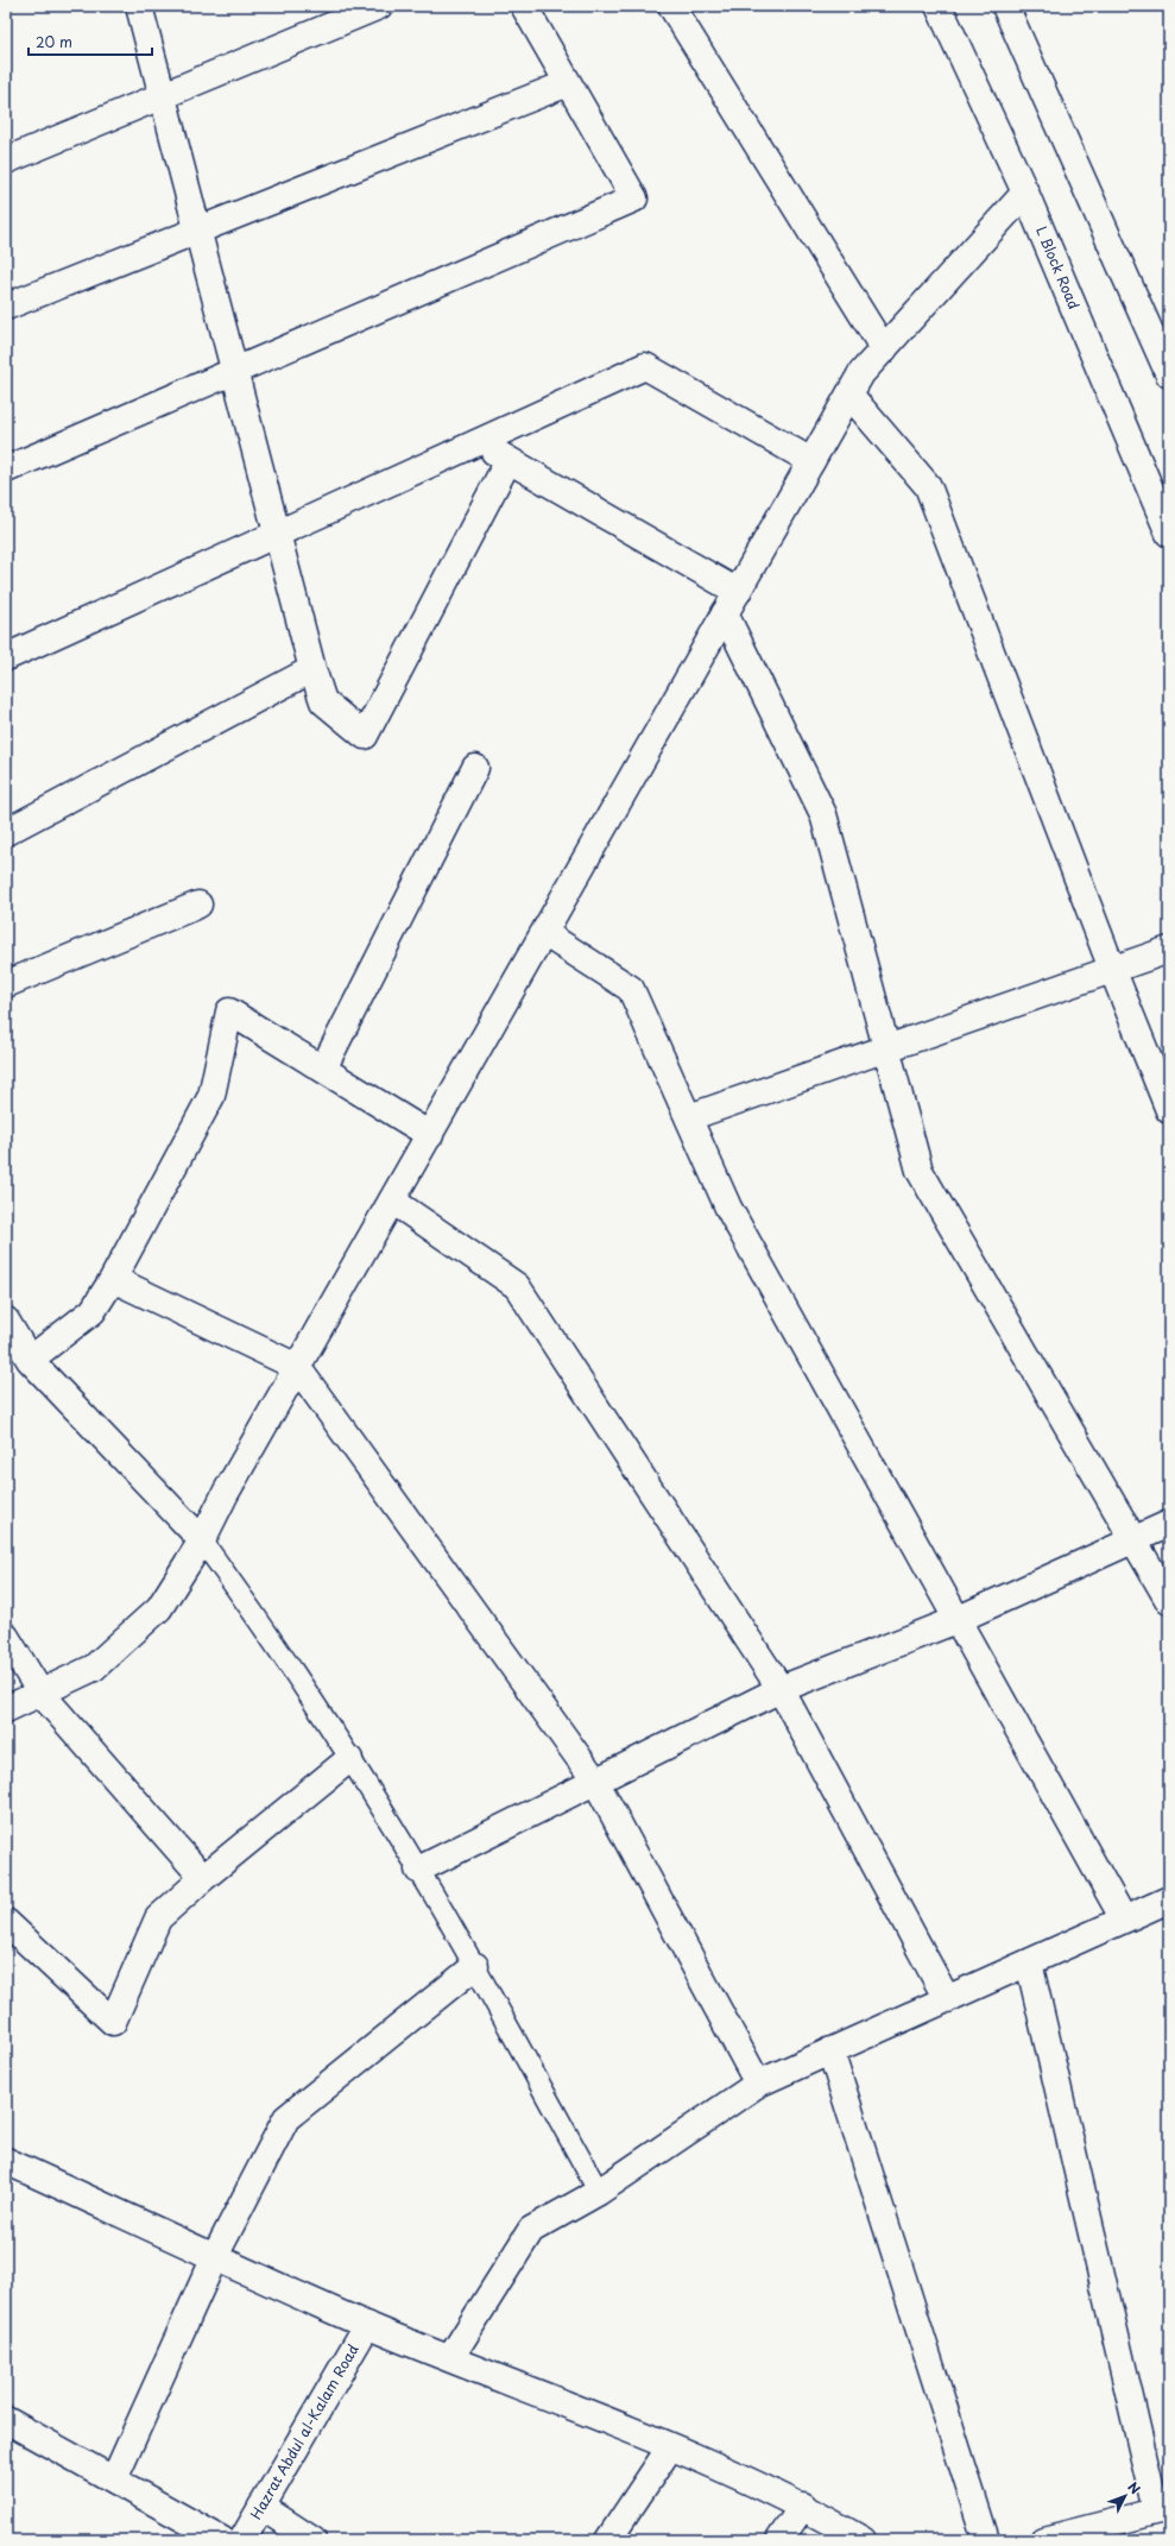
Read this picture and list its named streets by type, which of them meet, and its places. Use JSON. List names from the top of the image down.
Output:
{
  "streets": {
    "street": ["L Block Road", "Hazrat Abdul al-Kalam Road"]
  },
  "scale_bar": "20 m",
  "north": "top right"
}
